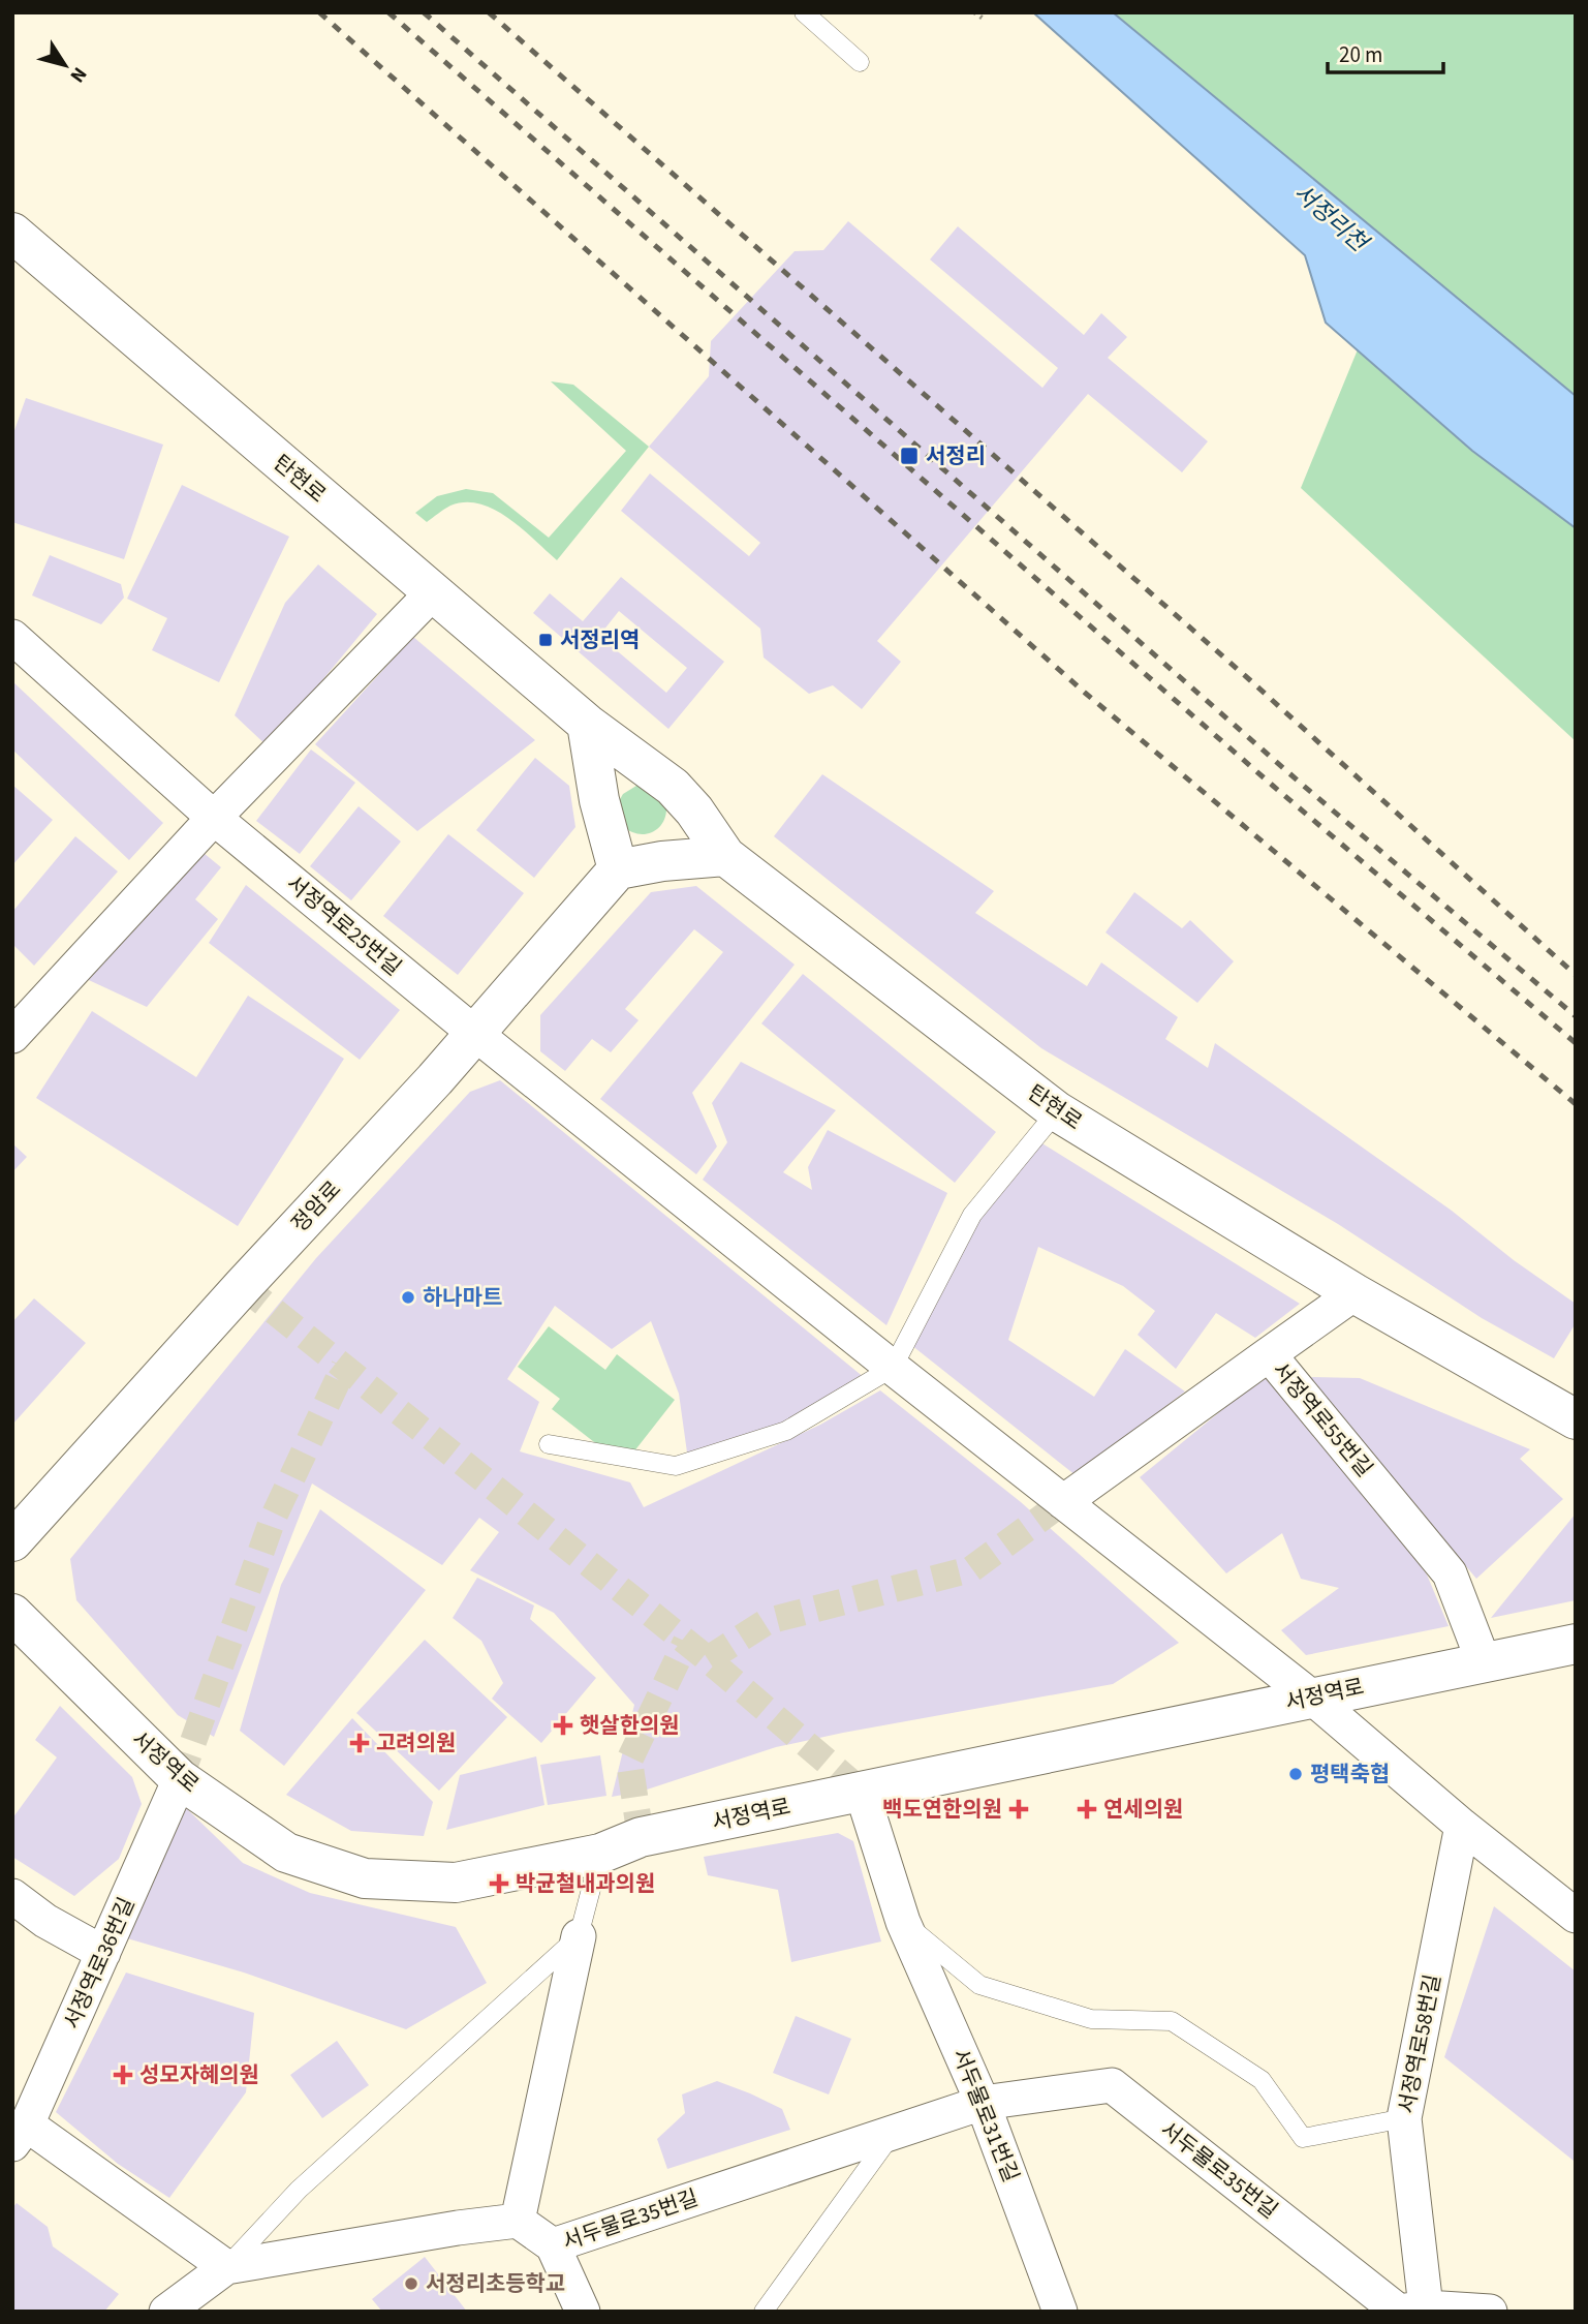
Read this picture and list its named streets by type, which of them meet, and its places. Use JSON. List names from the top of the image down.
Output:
{
  "streets": {
    "street": [
      "탄현로",
      "서정역로25번길",
      "정암로",
      "서정역로55번길",
      "서정역로",
      "서정역로36번길",
      "서정역로58번길",
      "서두물로31번길",
      "서두물로35번길"
    ]
  },
  "crossings": [
    ["서정역로25번길", "정암로"],
    ["서정역로25번길", "서정역로55번길"],
    ["서정역로25번길", "서정역로"],
    ["서정역로55번길", "서정역로"],
    ["서정역로", "서정역로36번길"],
    ["서정역로", "서두물로31번길"],
    ["서정역로58번길", "서두물로35번길"],
    ["서두물로31번길", "서두물로35번길"]
  ],
  "water": ["서정리천"],
  "places": {
    "transit": ["서정리", "서정리역"],
    "other": ["하나마트", "평택축협", "서정리초등학교"],
    "health": [
      "햇살한의원",
      "고려의원",
      "백도연한의원",
      "연세의원",
      "박균철내과의원",
      "성모자혜의원"
    ]
  },
  "scale_bar": "20 m",
  "north": "bottom right"
}
